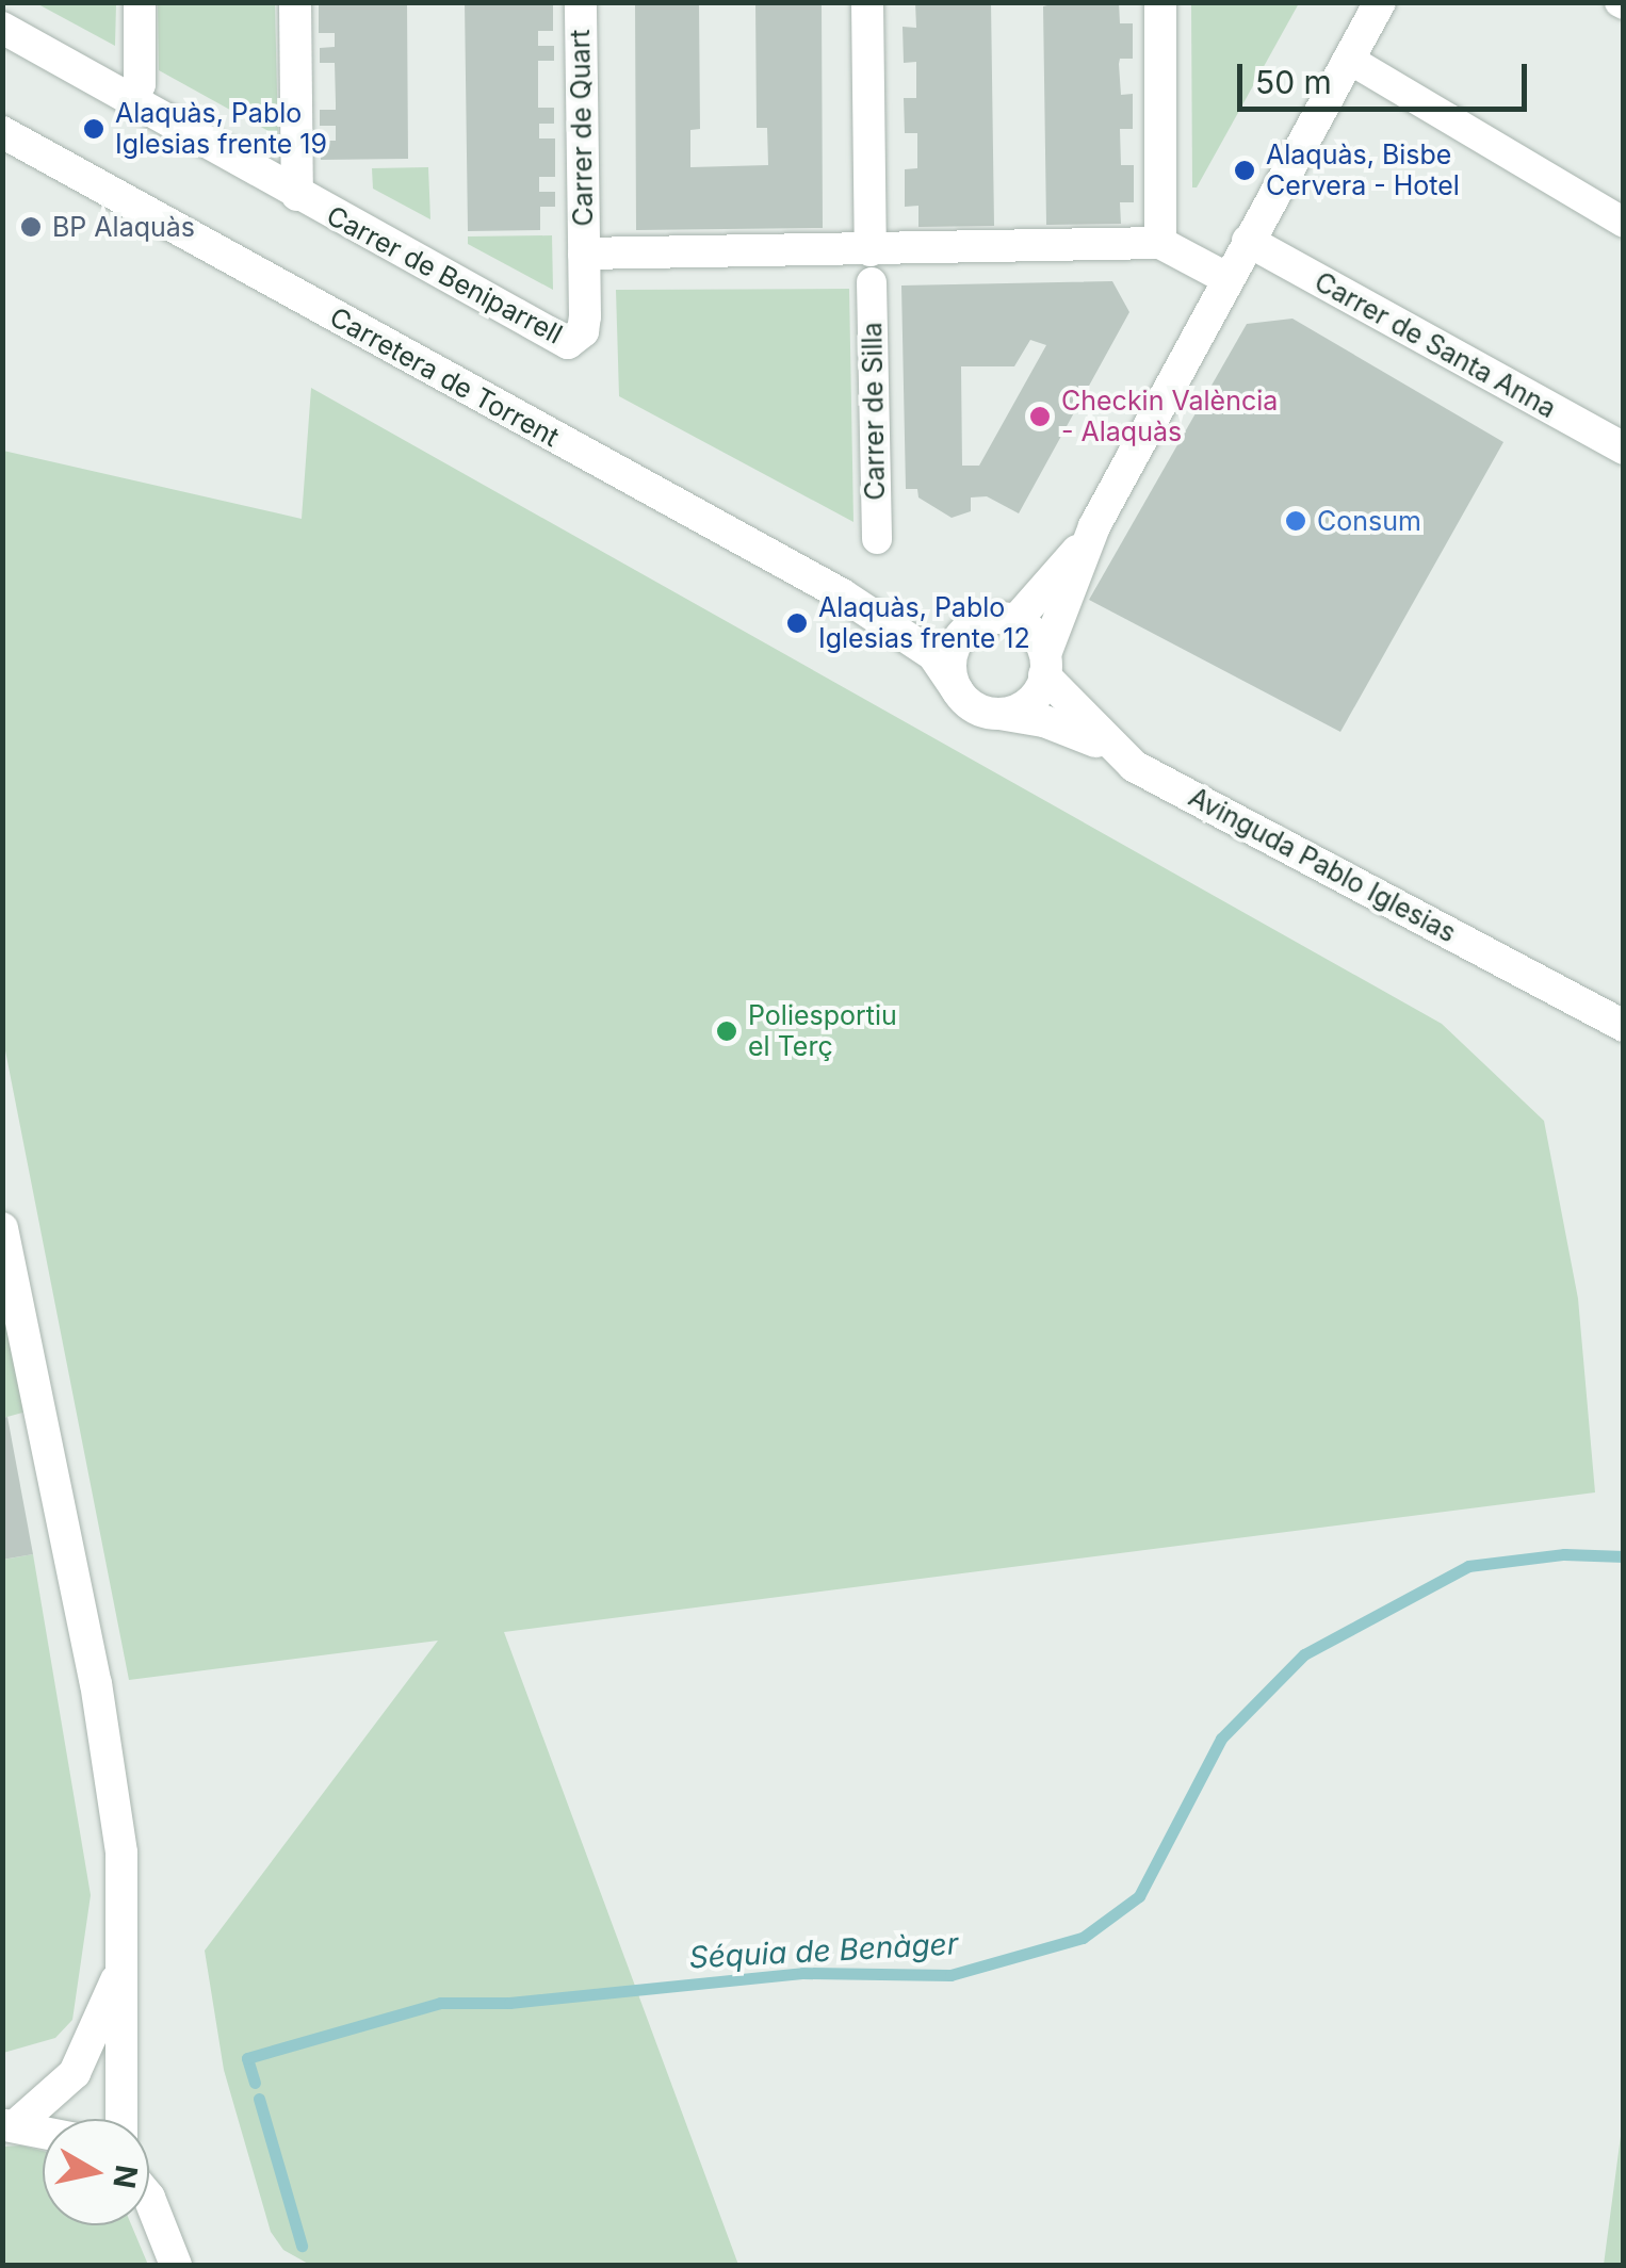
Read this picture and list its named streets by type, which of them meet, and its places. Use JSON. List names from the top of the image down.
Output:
{
  "streets": {
    "street": [
      "Carrer de Quart",
      "Carrer de Beniparrell",
      "Carrer de Santa Anna",
      "Carretera de Torrent",
      "Carrer de Silla",
      "Avinguda Pablo Iglesias"
    ]
  },
  "crossings": [
    ["Carrer de Quart", "Carrer de Beniparrell"],
    ["Carretera de Torrent", "Avinguda Pablo Iglesias"]
  ],
  "water": ["Séquia de Benàger"],
  "places": [
    "Alaquàs, Pablo Iglesias frente 19",
    "Alaquàs, Bisbe Cervera - Hotel",
    "BP Alaquàs",
    "Checkin València - Alaquàs",
    "Consum",
    "Alaquàs, Pablo Iglesias frente 12",
    "Poliesportiu el Terç"
  ],
  "scale_bar": "50 m",
  "north": "right"
}
